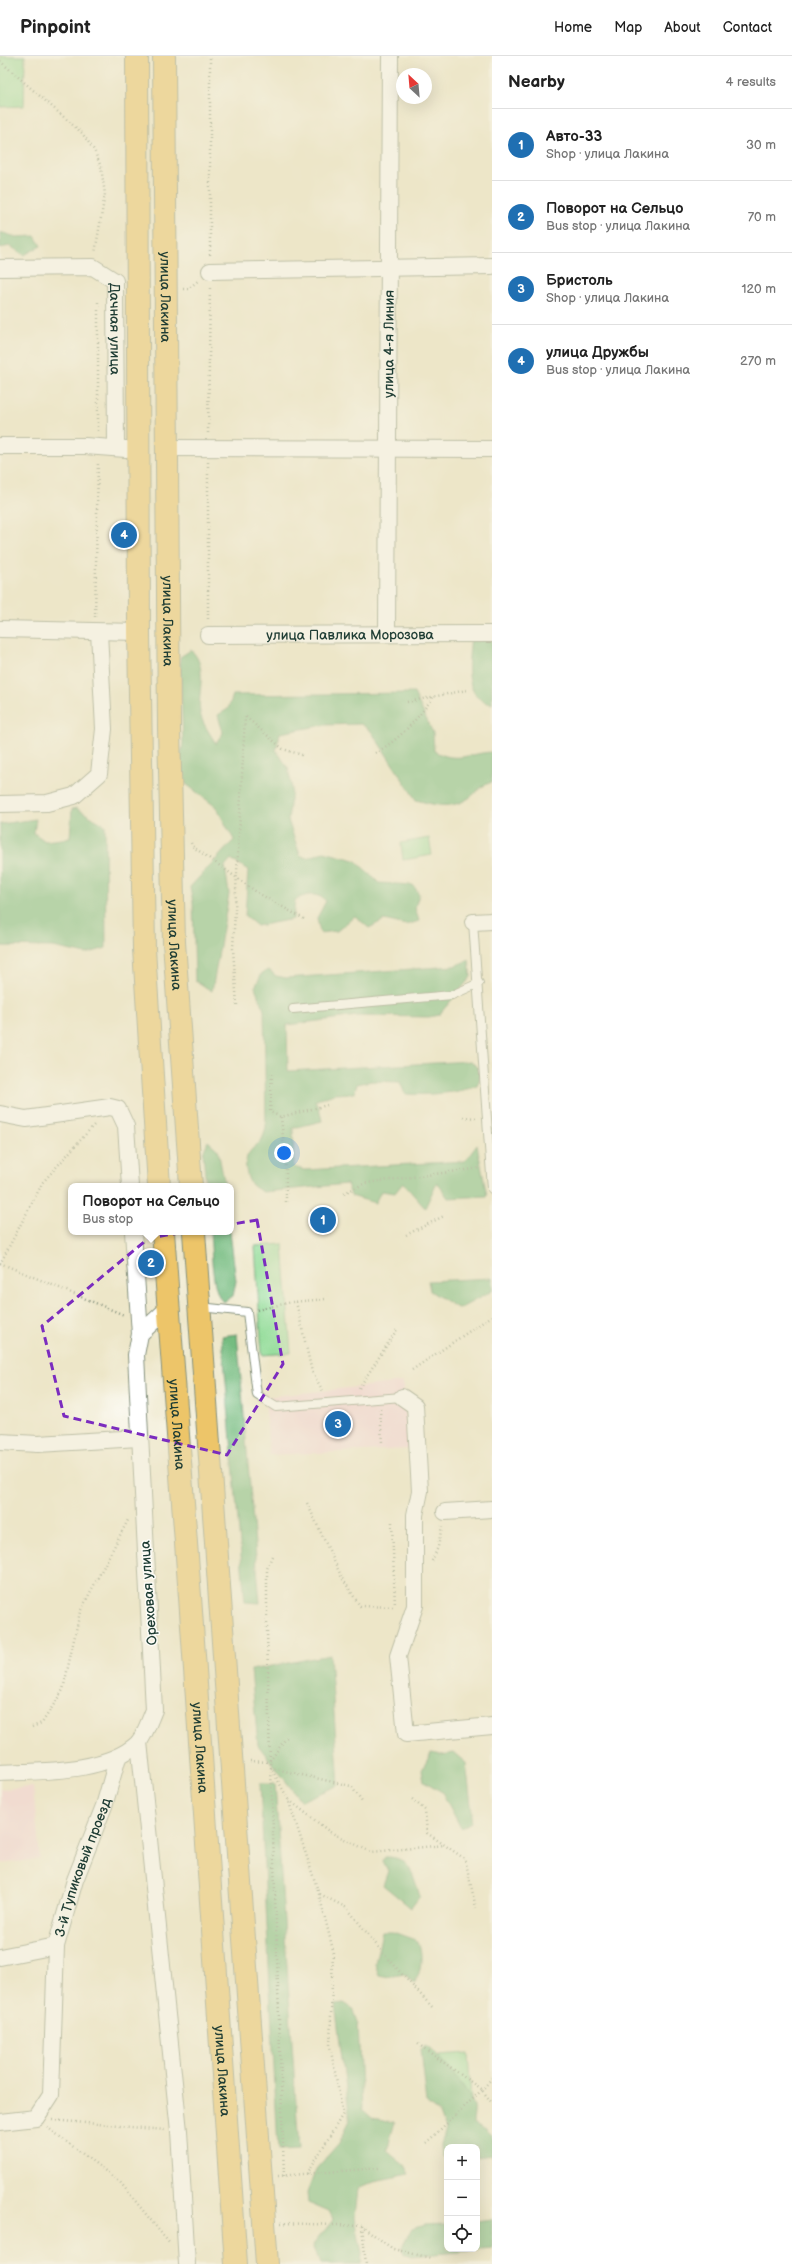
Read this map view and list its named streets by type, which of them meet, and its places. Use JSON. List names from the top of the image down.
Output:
{
  "streets": {
    "highway": ["улица Лакина"],
    "street": [
      "Дачная улица",
      "улица 4-я Линия",
      "улица Павлика Морозова",
      "Ореховая улица",
      "3-й Тупиковый проезд"
    ]
  },
  "crossings": [
    ["улица 4-я Линия", "улица Павлика Морозова"],
    ["Ореховая улица", "3-й Тупиковый проезд"]
  ],
  "north": "top left",
  "page": {
    "header": "Pinpoint",
    "nav": [
      "Home",
      "Map",
      "About",
      "Contact"
    ],
    "heading": ["Nearby", "4 results"],
    "list": [
      {
        "mark": "1",
        "name": "Авто-33",
        "note": "Shop · улица Лакина",
        "value": "30 m"
      },
      {
        "mark": "2",
        "name": "Поворот на Сельцо",
        "note": "Bus stop · улица Лакина",
        "value": "70 m"
      },
      {
        "mark": "3",
        "name": "Бристоль",
        "note": "Shop · улица Лакина",
        "value": "120 m"
      },
      {
        "mark": "4",
        "name": "улица Дружбы",
        "note": "Bus stop · улица Лакина",
        "value": "270 m"
      }
    ],
    "pins": [
      "4",
      "1",
      "2",
      "3"
    ],
    "popup": ["Поворот на Сельцо", "Bus stop"],
    "map_buttons": ["+", "−"]
  }
}
